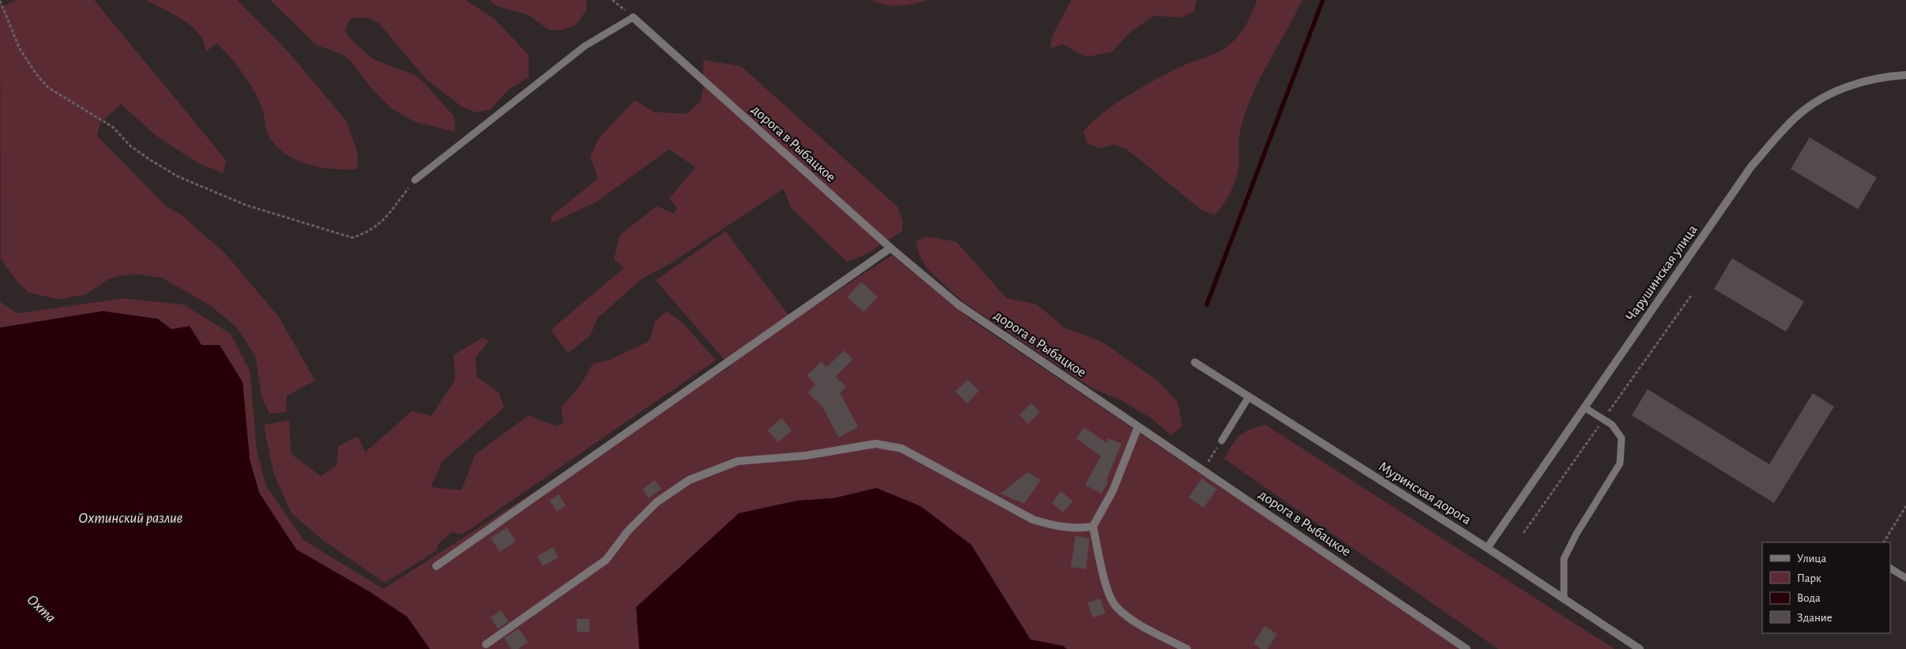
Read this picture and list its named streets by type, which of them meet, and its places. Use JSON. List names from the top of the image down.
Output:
{
  "streets": {
    "street": ["дорога в Рыбацкое", "Чарушинская улица", "Муринская дорога"]
  },
  "crossings": [
    ["Чарушинская улица", "Муринская дорога"]
  ],
  "water": ["Охтинский разлив", "Охта"],
  "legend": [
    "Улица",
    "Парк",
    "Вода",
    "Здание"
  ]
}
